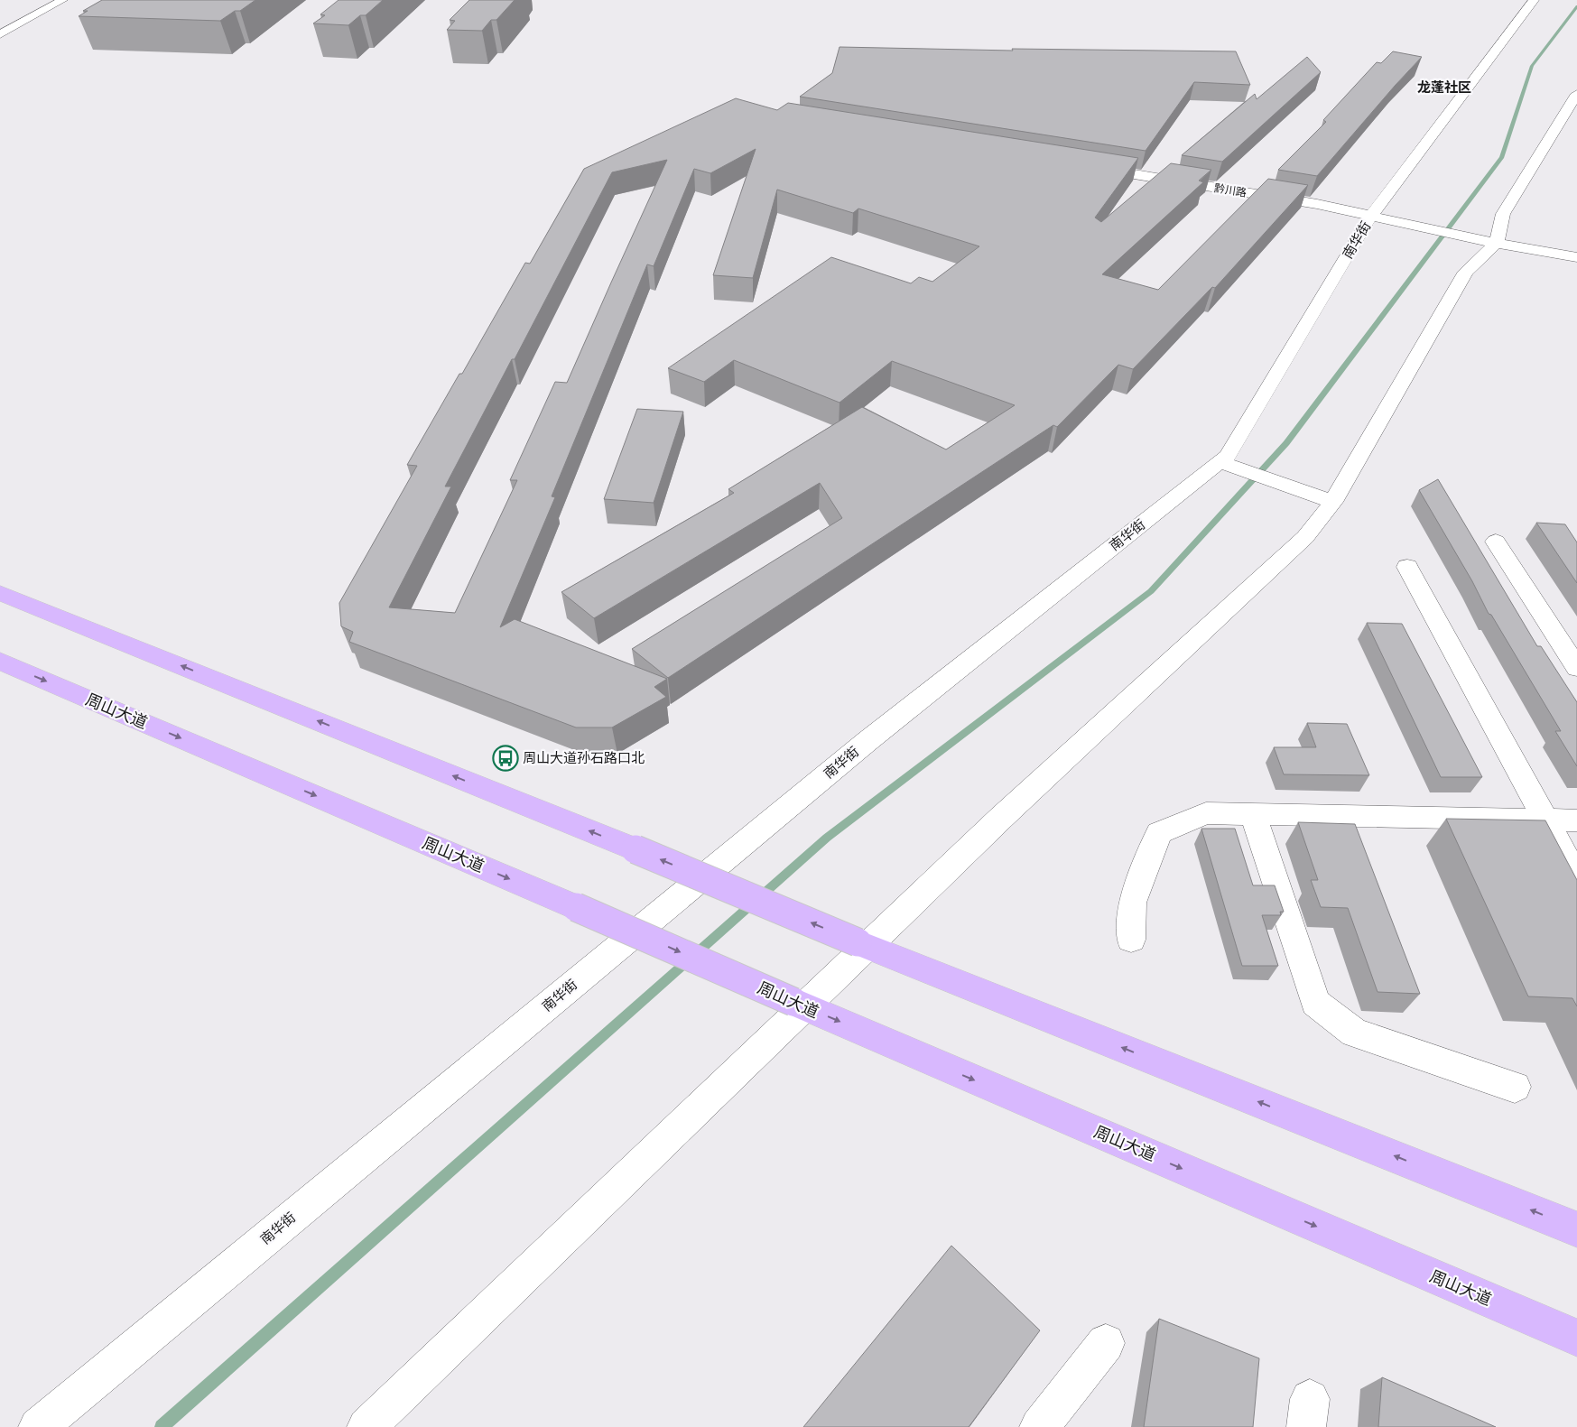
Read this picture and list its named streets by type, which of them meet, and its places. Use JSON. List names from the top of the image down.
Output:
{
  "streets": {
    "main road": ["周山大道"],
    "street": ["黔川路", "南华街"]
  },
  "crossings": [
    ["黔川路", "南华街"]
  ],
  "districts": ["龙蓬社区"],
  "places": {
    "bus stop": ["周山大道孙石路口北"]
  }
}
